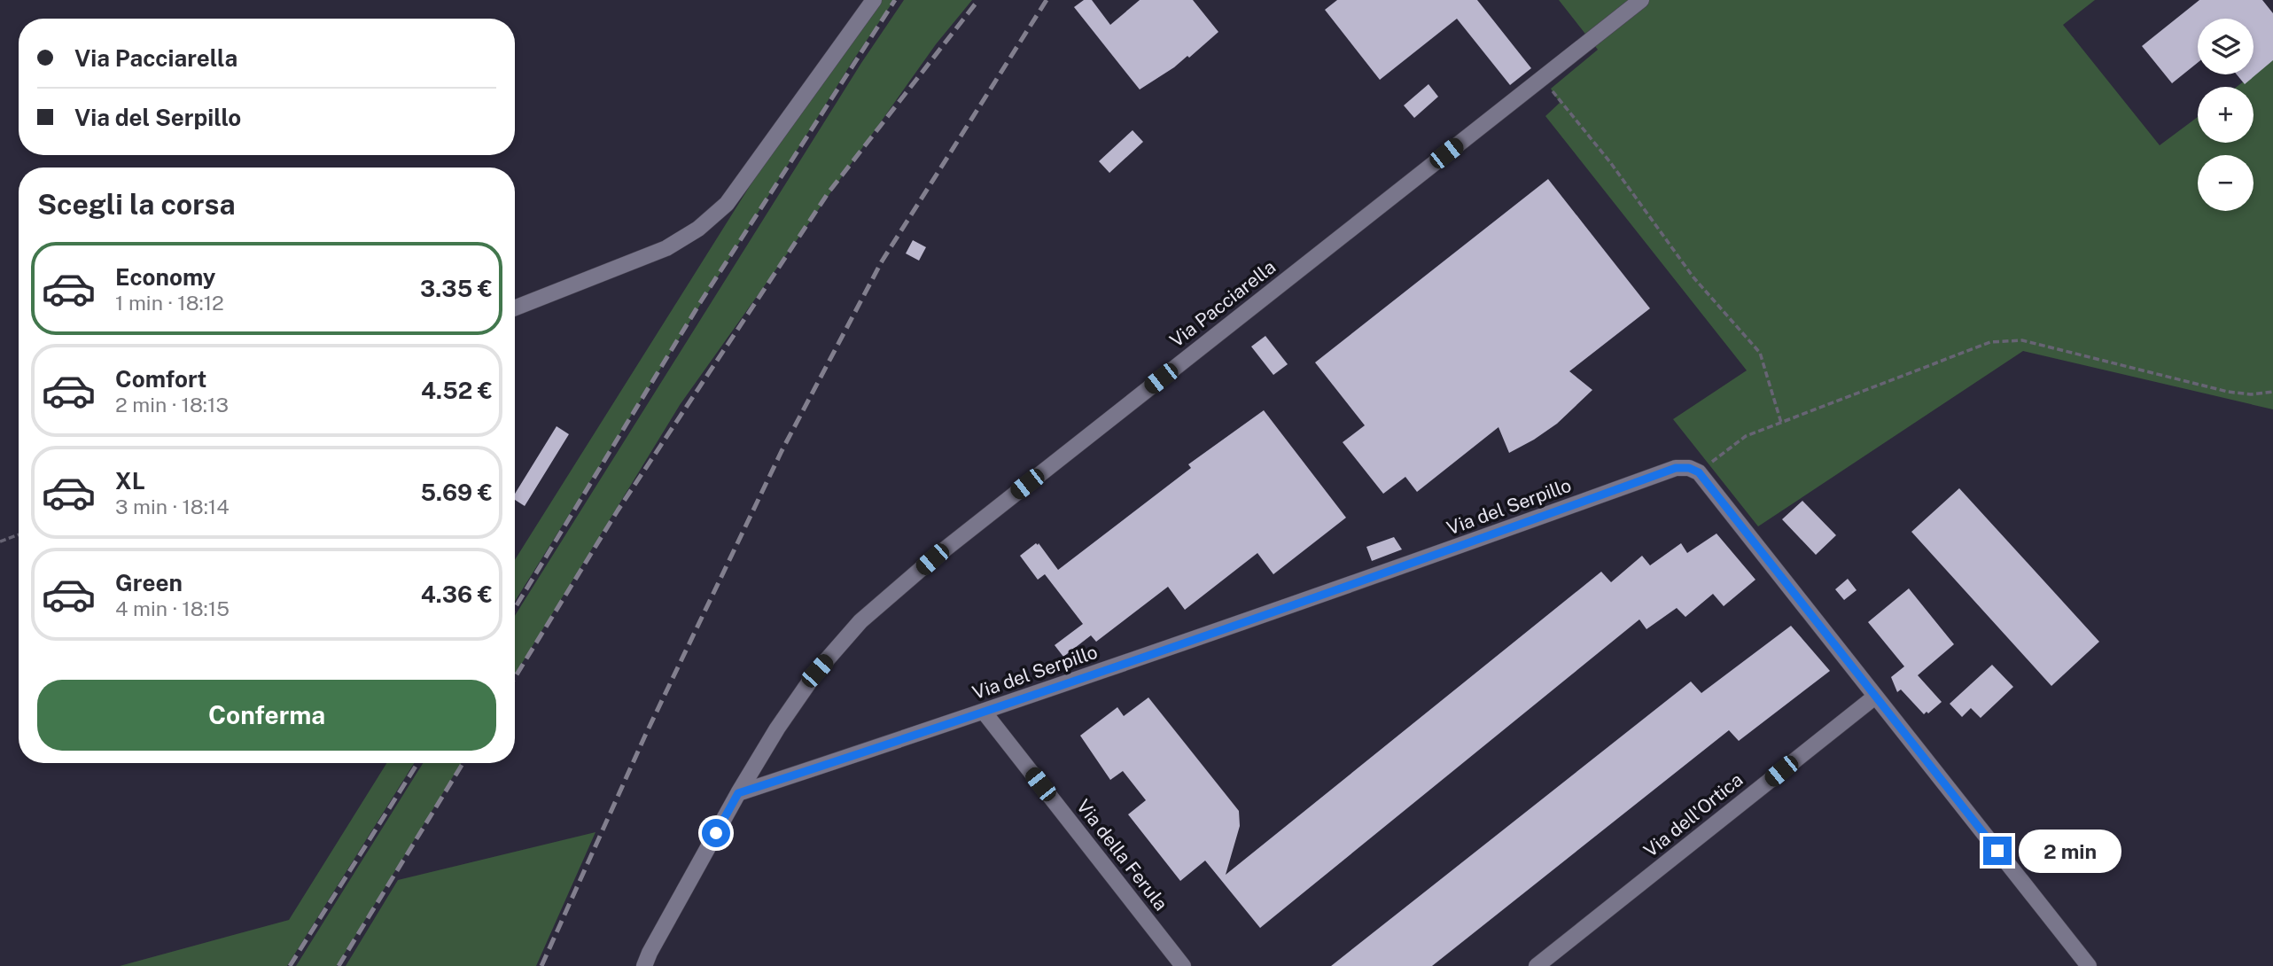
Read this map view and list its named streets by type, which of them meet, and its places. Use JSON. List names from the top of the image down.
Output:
{
  "streets": {
    "street": [
      "Via Pacciarella",
      "Via del Serpillo",
      "Via dell'Ortica",
      "Via della Ferula"
    ]
  },
  "crossings": [
    ["Via Pacciarella", "Via del Serpillo"],
    ["Via del Serpillo", "Via della Ferula"]
  ],
  "page": {
    "map_buttons": ["+", "−"],
    "banner": ["Via Pacciarella", "Via del Serpillo"],
    "heading": "Scegli la corsa",
    "list": [
      {
        "name": "Economy",
        "note": "1 min · 18:12",
        "value": "3.35 €"
      },
      {
        "name": "Comfort",
        "note": "2 min · 18:13",
        "value": "4.52 €"
      },
      {
        "name": "XL",
        "note": "3 min · 18:14",
        "value": "5.69 €"
      },
      {
        "name": "Green",
        "note": "4 min · 18:15",
        "value": "4.36 €"
      }
    ],
    "buttons": "Conferma",
    "bubble": "2 min"
  }
}
